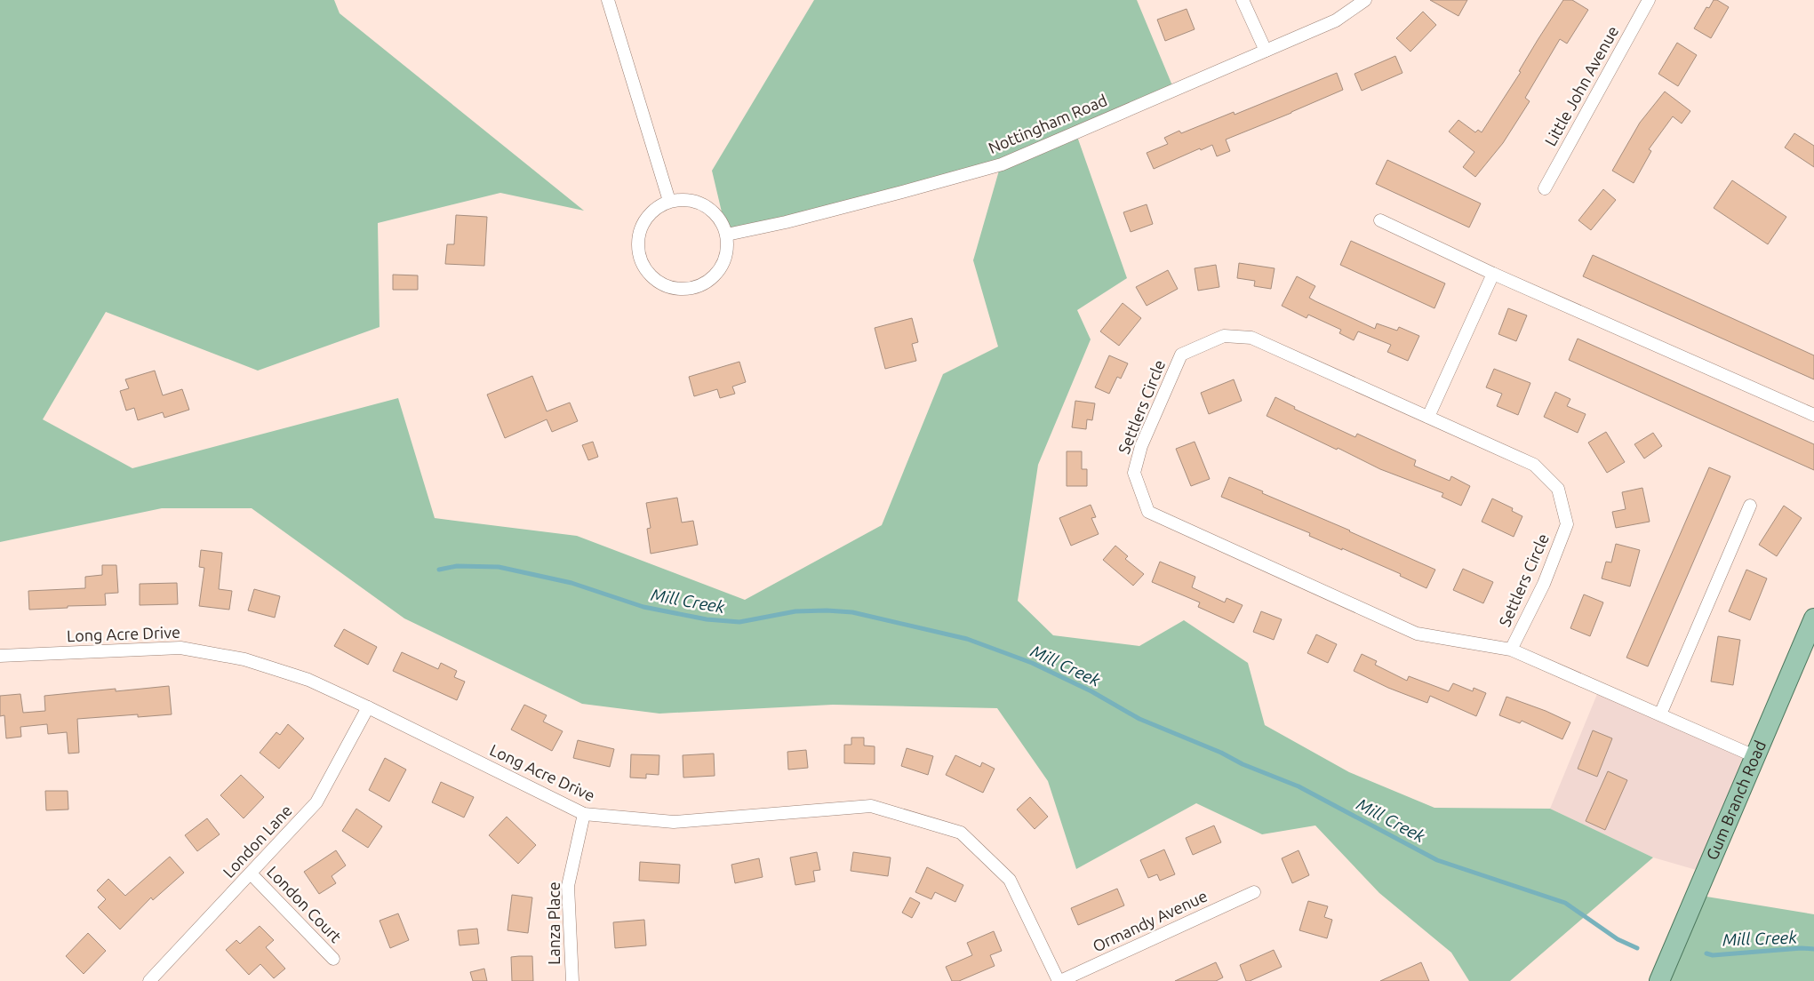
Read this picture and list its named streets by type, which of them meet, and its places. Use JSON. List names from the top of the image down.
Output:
{
  "streets": {
    "main road": ["Gum Branch Road"],
    "street": [
      "Little John Avenue",
      "Nottingham Road",
      "Settlers Circle",
      "Long Acre Drive",
      "London Lane",
      "London Court",
      "Ormandy Avenue",
      "Lanza Place"
    ]
  },
  "crossings": [
    ["Settlers Circle", "Gum Branch Road"],
    ["Long Acre Drive", "London Lane"],
    ["Long Acre Drive", "Ormandy Avenue"],
    ["Long Acre Drive", "Lanza Place"],
    ["London Lane", "London Court"]
  ],
  "water": ["Mill Creek"]
}
